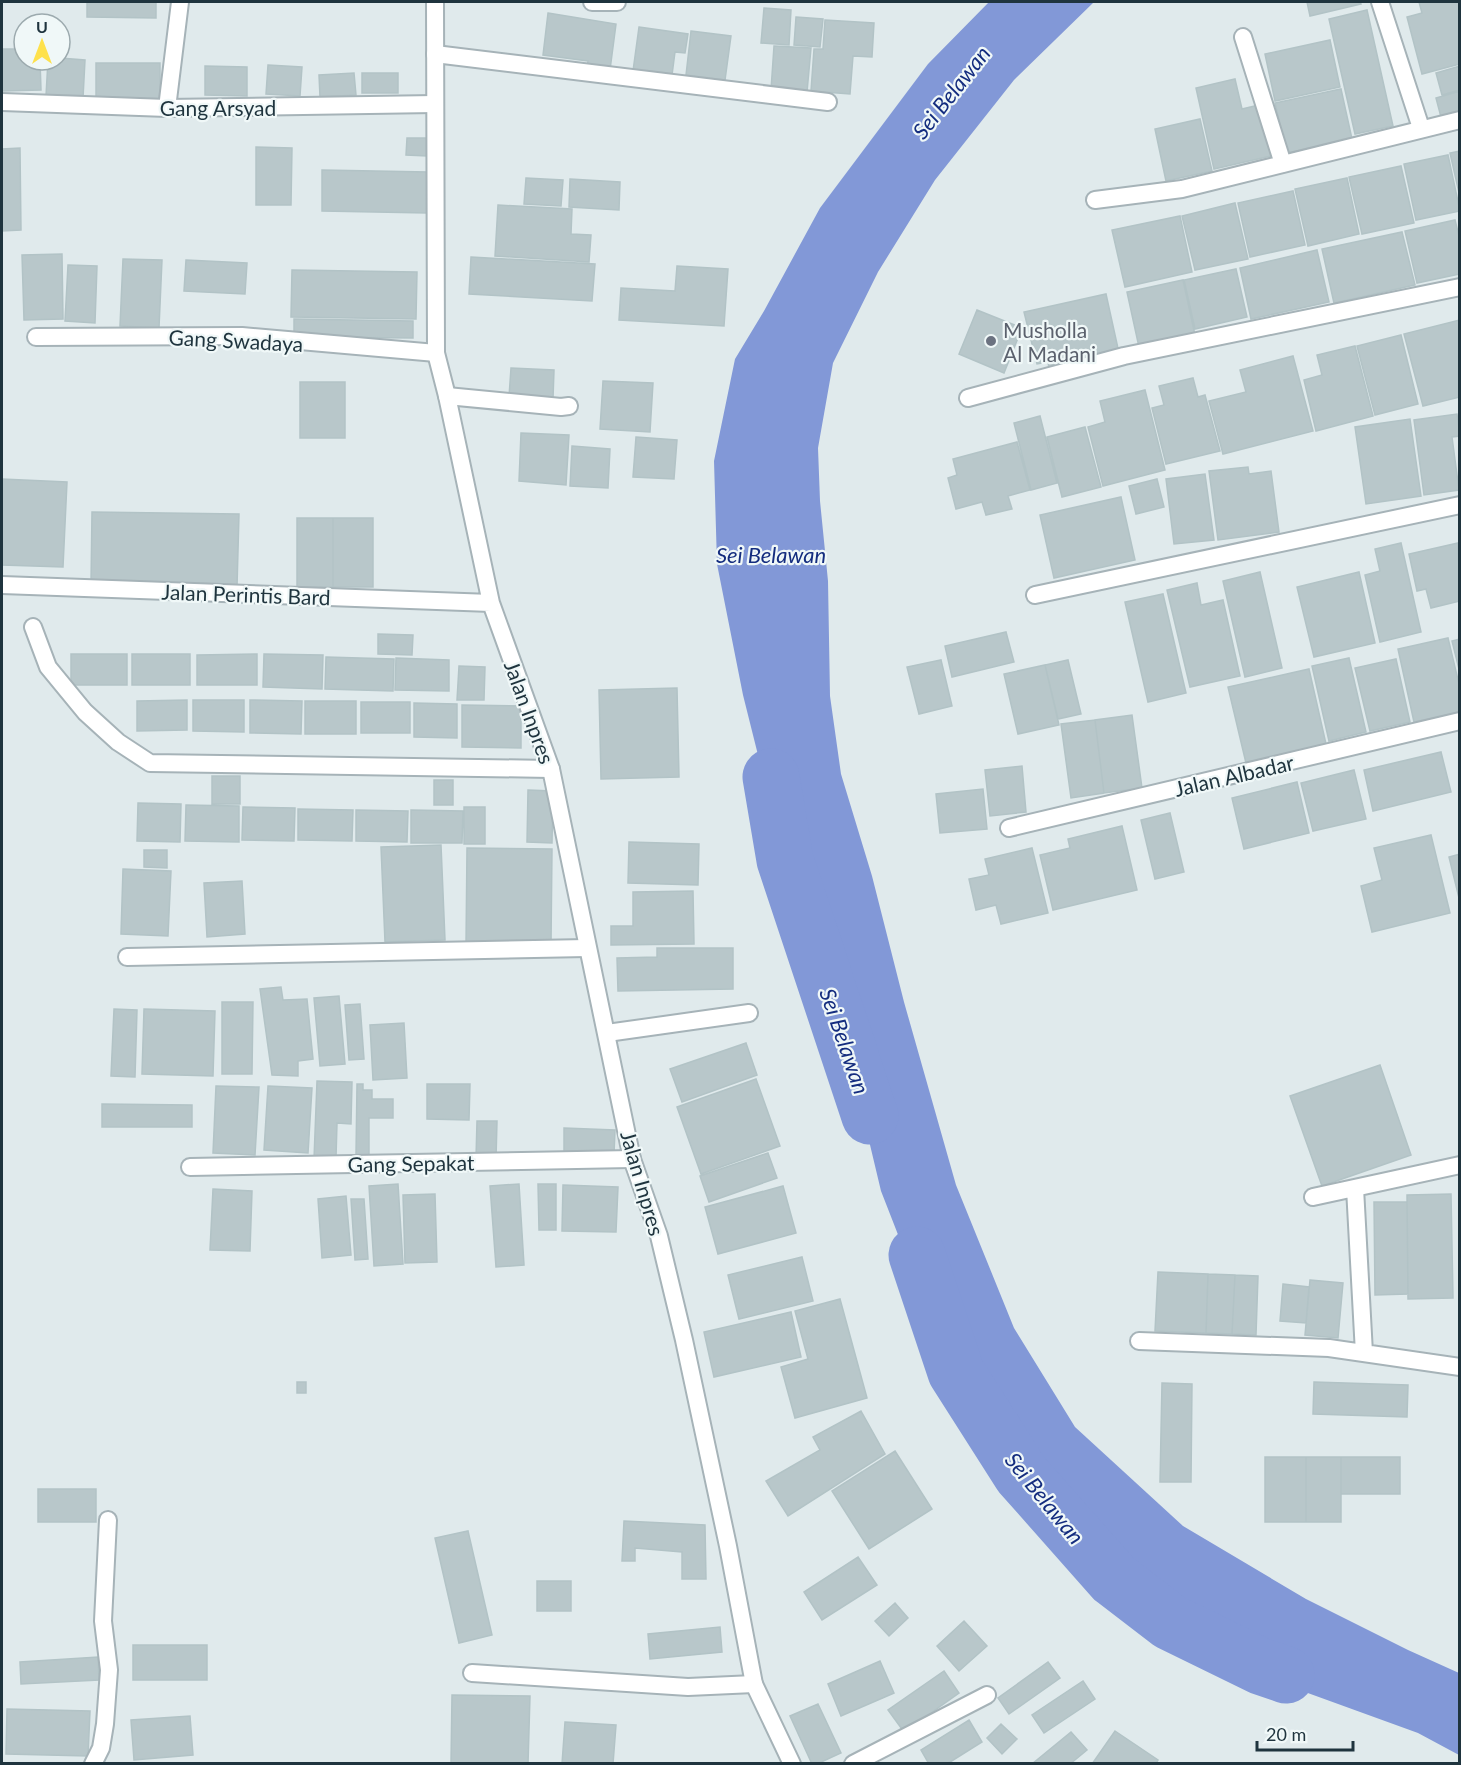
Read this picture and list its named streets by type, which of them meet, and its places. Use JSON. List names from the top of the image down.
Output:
{
  "streets": {
    "street": [
      "Gang Arsyad",
      "Gang Swadaya",
      "Jalan Perintis Bard",
      "Jalan Inpres",
      "Jalan Albadar",
      "Gang Sepakat"
    ]
  },
  "crossings": [
    ["Gang Arsyad", "Jalan Inpres"],
    ["Gang Swadaya", "Jalan Inpres"],
    ["Jalan Perintis Bard", "Jalan Inpres"],
    ["Jalan Inpres", "Gang Sepakat"]
  ],
  "water": ["Sei Belawan"],
  "places": ["Musholla Al Madani"],
  "scale_bar": "20 m",
  "north": "top"
}
